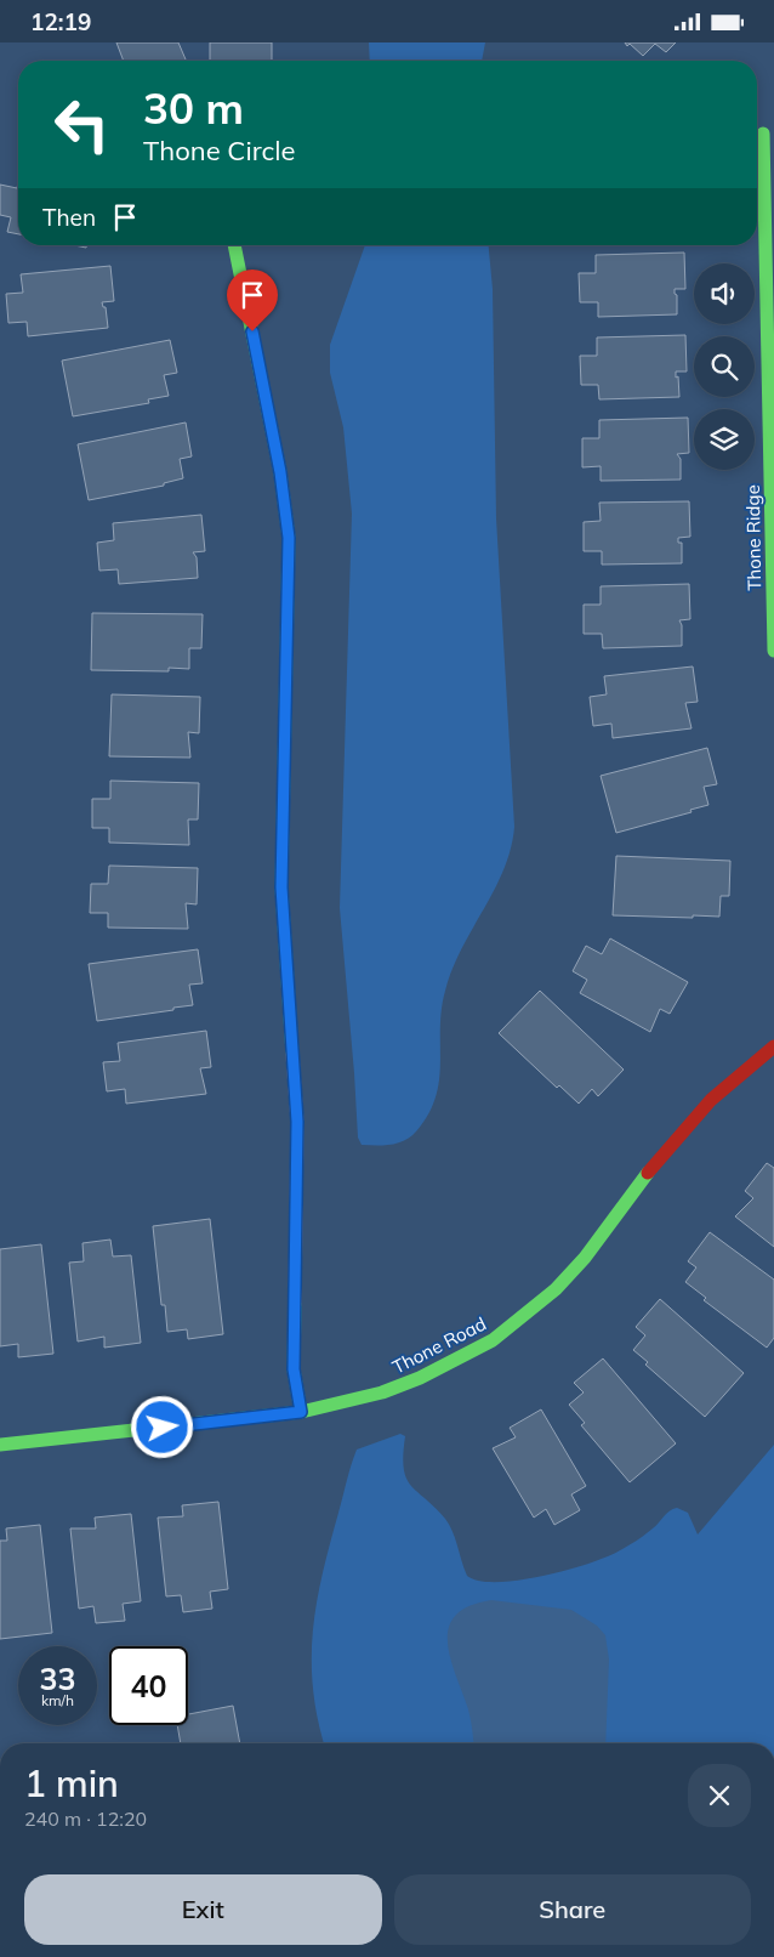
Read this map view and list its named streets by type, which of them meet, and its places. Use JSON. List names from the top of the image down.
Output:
{
  "streets": {
    "street": ["Thone Ridge", "Thone Road"]
  },
  "page": {
    "status": "12:19",
    "turn": ["30 m", "Thone Circle"],
    "then": "Then",
    "speed": "33 km/h",
    "limit": "40",
    "heading": ["1 min", "240 m · 12:20"],
    "buttons": ["Exit", "Share"]
  }
}
